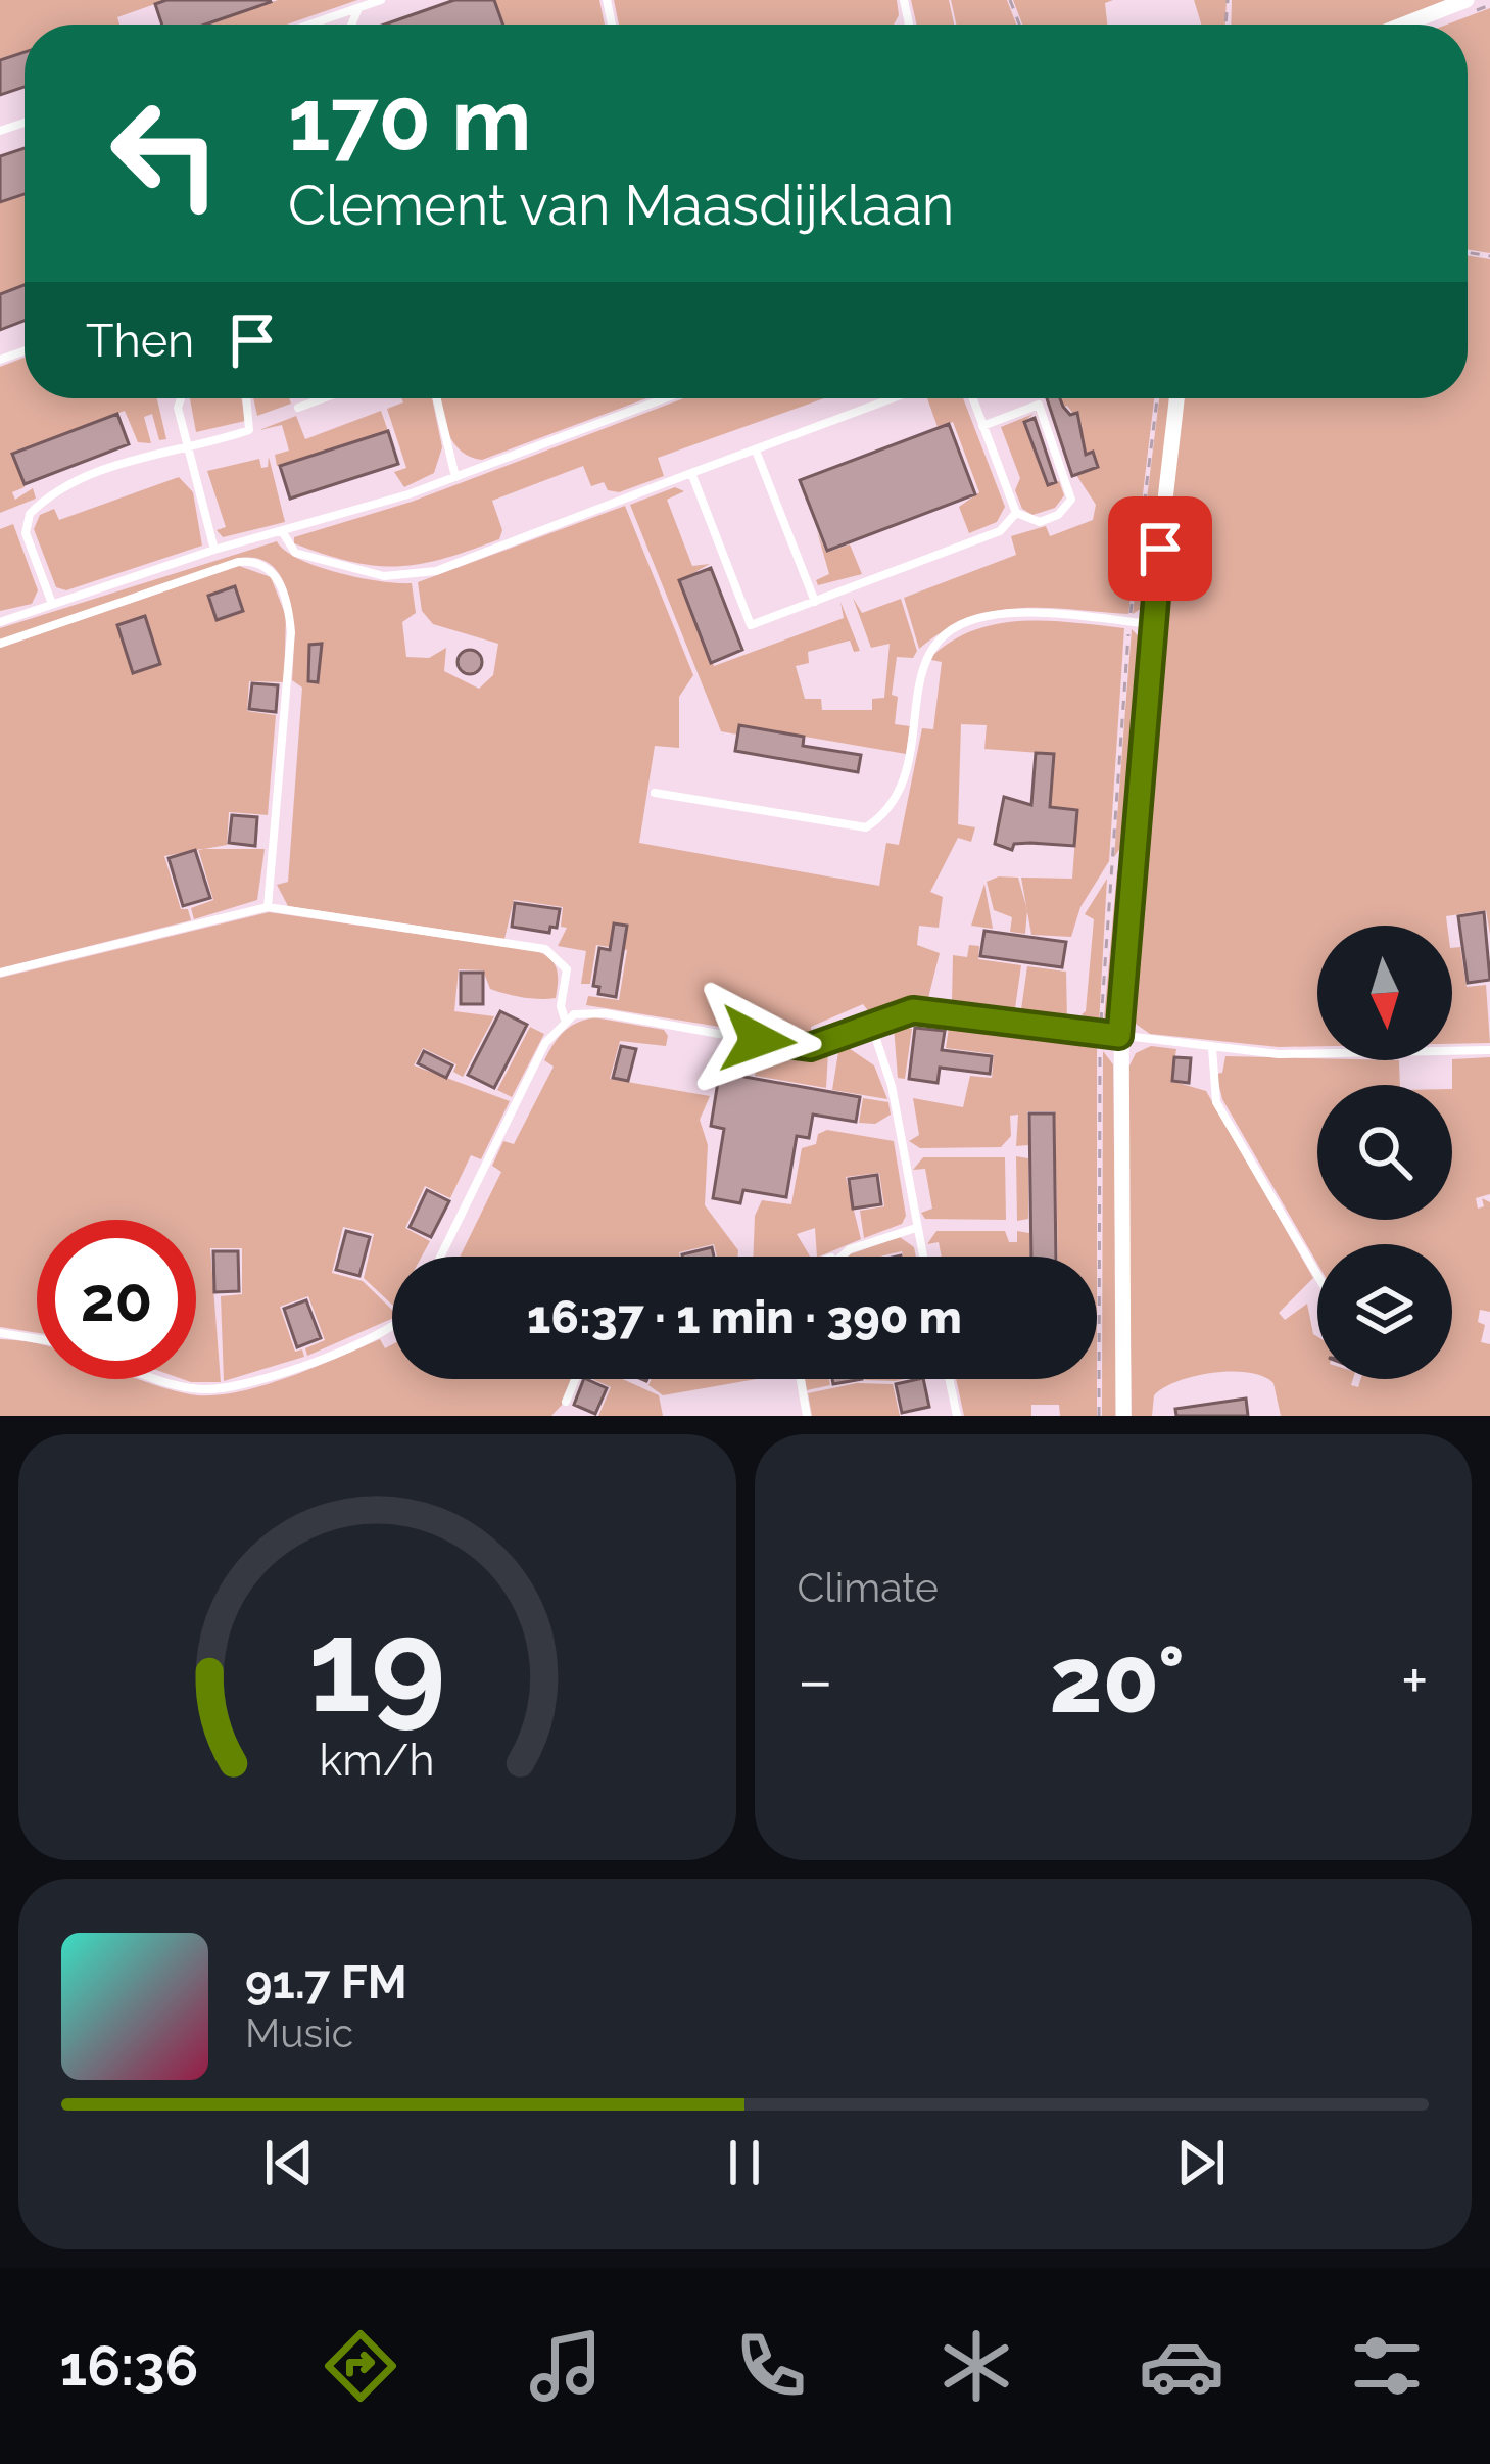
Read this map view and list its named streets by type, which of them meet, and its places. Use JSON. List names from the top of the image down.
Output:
{
  "north": "bottom",
  "page": {
    "turn": ["170 m", "Clement van Maasdijklaan"],
    "then": "Then",
    "limit": "20",
    "trip": "16:37 · 1 min · 390 m",
    "tile": "Climate",
    "heat": ["−", "20°", "+"],
    "song": ["91.7 FM", "Music"],
    "tabs": "16:36",
    "gauge": ["19", "km/h"]
  }
}
